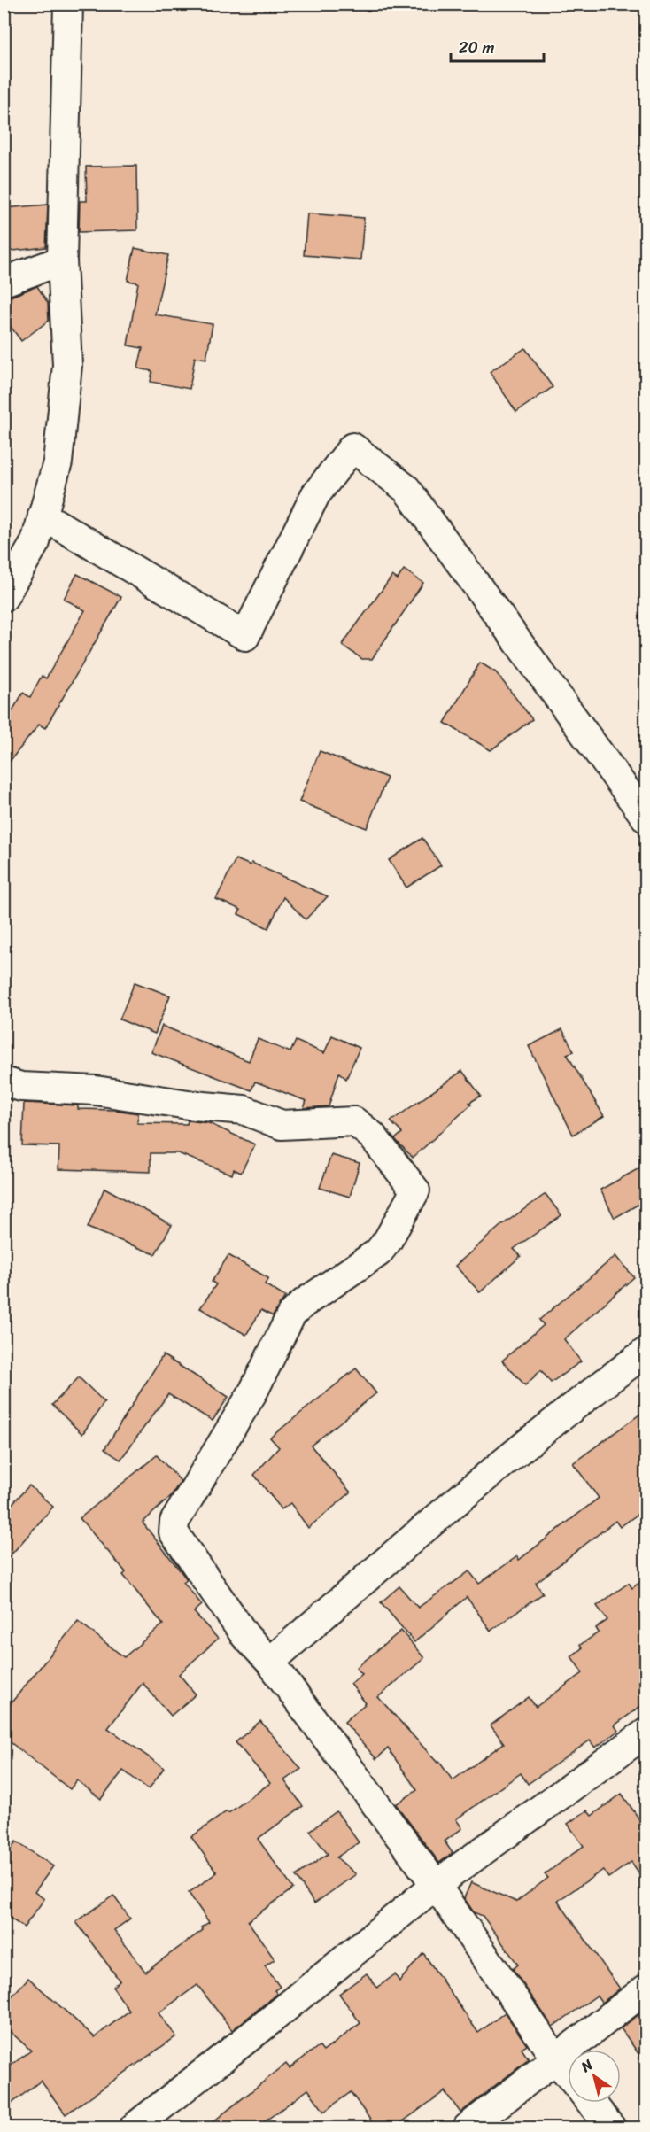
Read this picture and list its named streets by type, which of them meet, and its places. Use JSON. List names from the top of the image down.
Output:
{
  "scale_bar": "20 m",
  "north": "top left"
}
